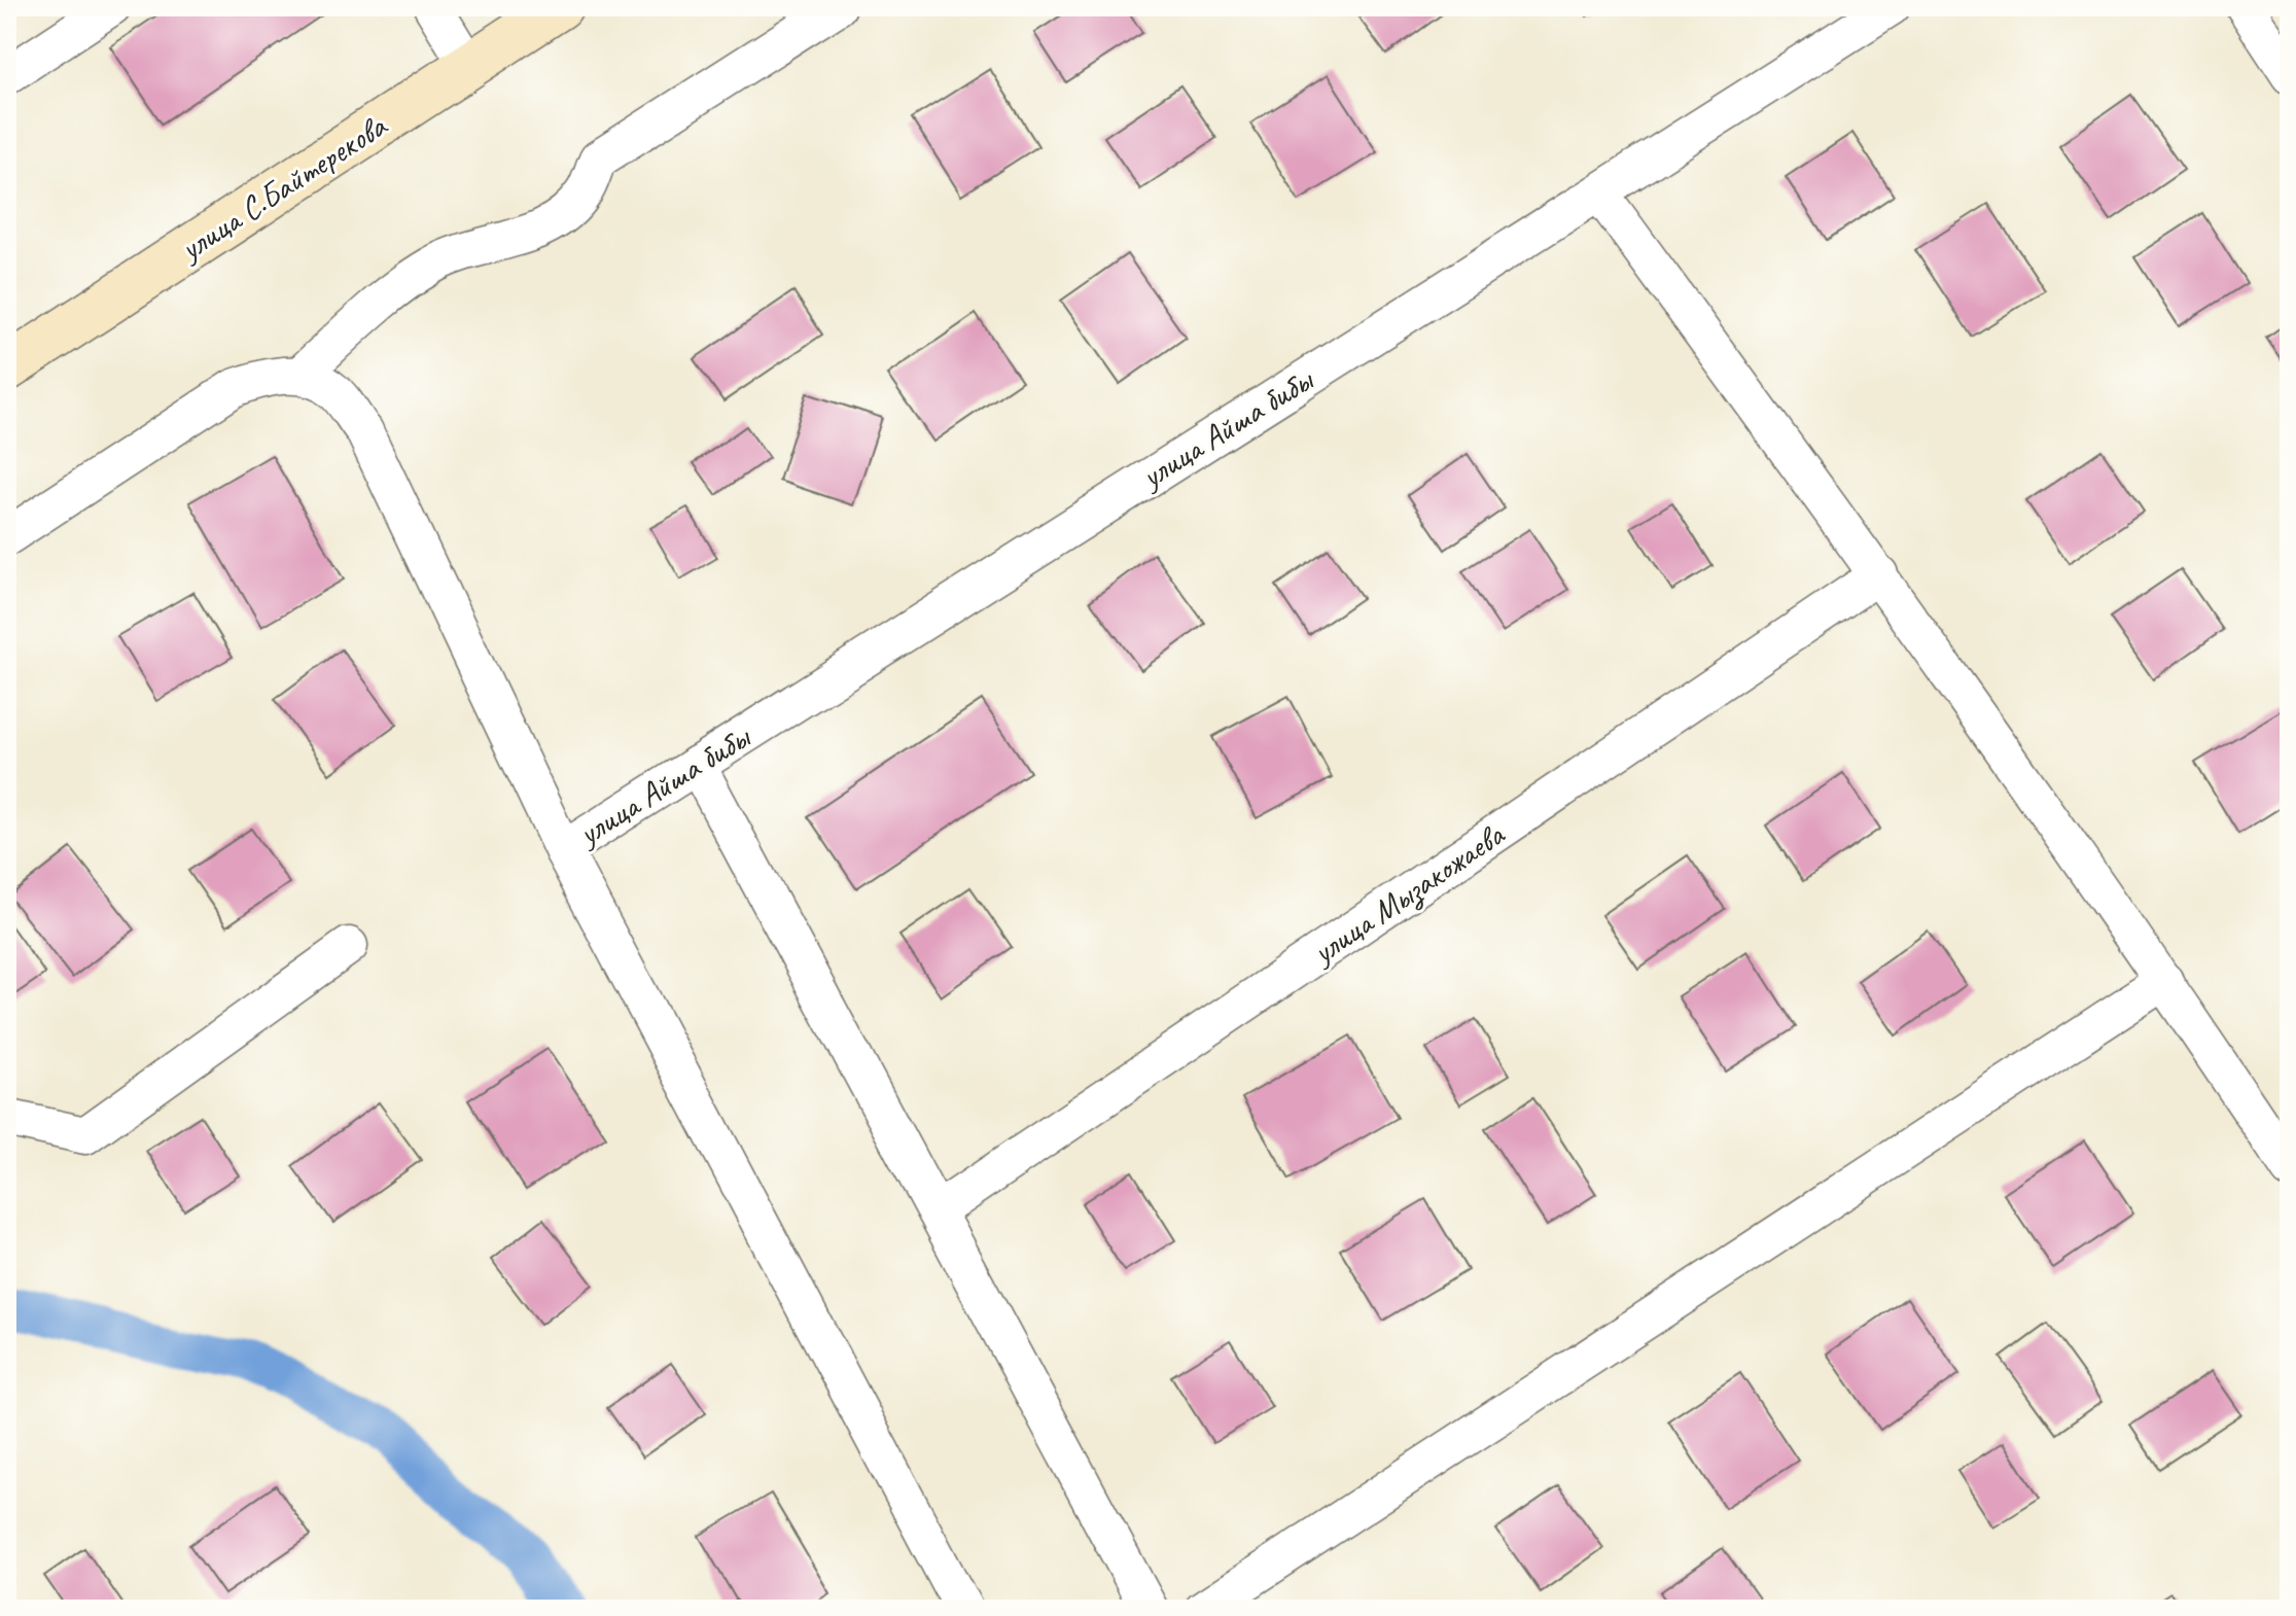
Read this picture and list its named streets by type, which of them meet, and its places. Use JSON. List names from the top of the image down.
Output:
{
  "streets": {
    "main road": ["улица С.Байтерекова"],
    "street": ["улица Айша бибы", "улица Мызакожаева"]
  }
}
